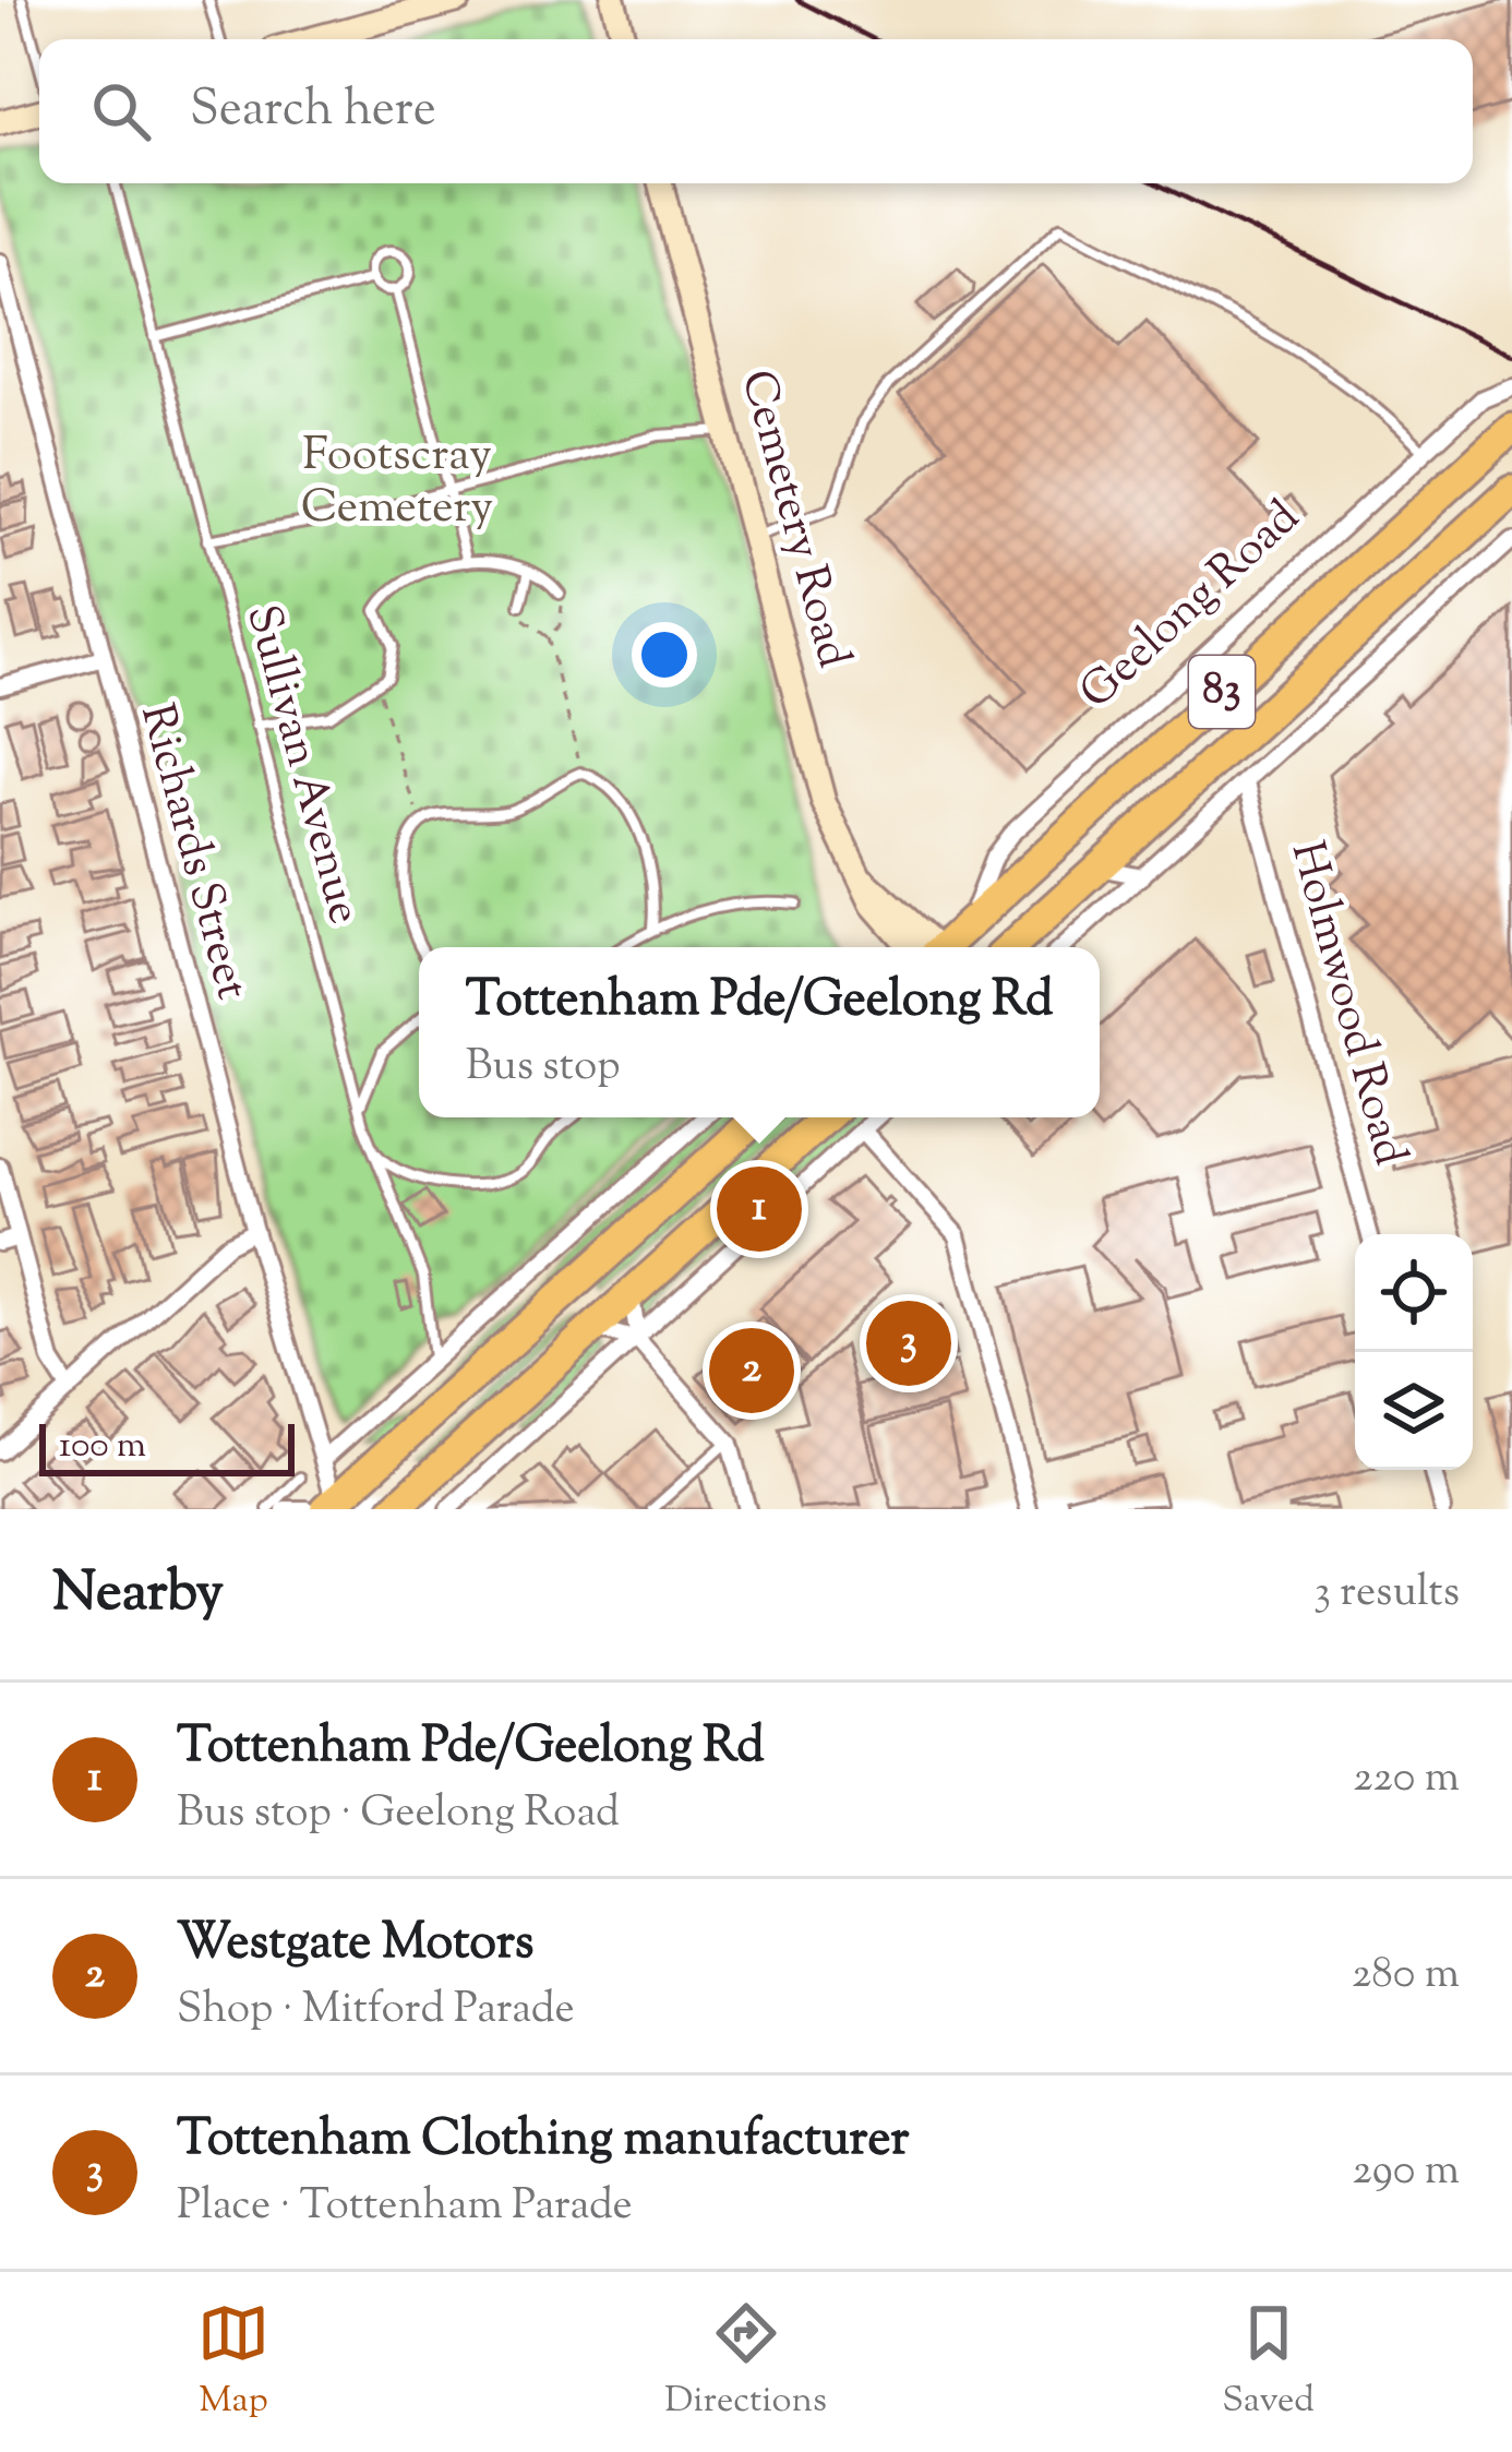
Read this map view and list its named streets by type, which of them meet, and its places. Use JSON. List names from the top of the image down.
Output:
{
  "streets": {
    "highway": ["Geelong Road", "83"],
    "street": ["Cemetery Road", "Richards Street", "Holmwood Road"],
    "lane": ["Sullivan Avenue"]
  },
  "parks": ["Footscray Cemetery"],
  "scale_bar": "100 m",
  "page": {
    "search": "Search here",
    "popup": ["Tottenham Pde/Geelong Rd", "Bus stop"],
    "pins": ["1", "3", "2"],
    "scale": "100 m",
    "heading": ["Nearby", "3 results"],
    "list": [
      {
        "mark": "1",
        "name": "Tottenham Pde/Geelong Rd",
        "note": "Bus stop · Geelong Road",
        "value": "220 m"
      },
      {
        "mark": "2",
        "name": "Westgate Motors",
        "note": "Shop · Mitford Parade",
        "value": "280 m"
      },
      {
        "mark": "3",
        "name": "Tottenham Clothing manufacturer",
        "note": "Place · Tottenham Parade",
        "value": "290 m"
      }
    ],
    "nav": ["Map", "Directions", "Saved"]
  }
}
